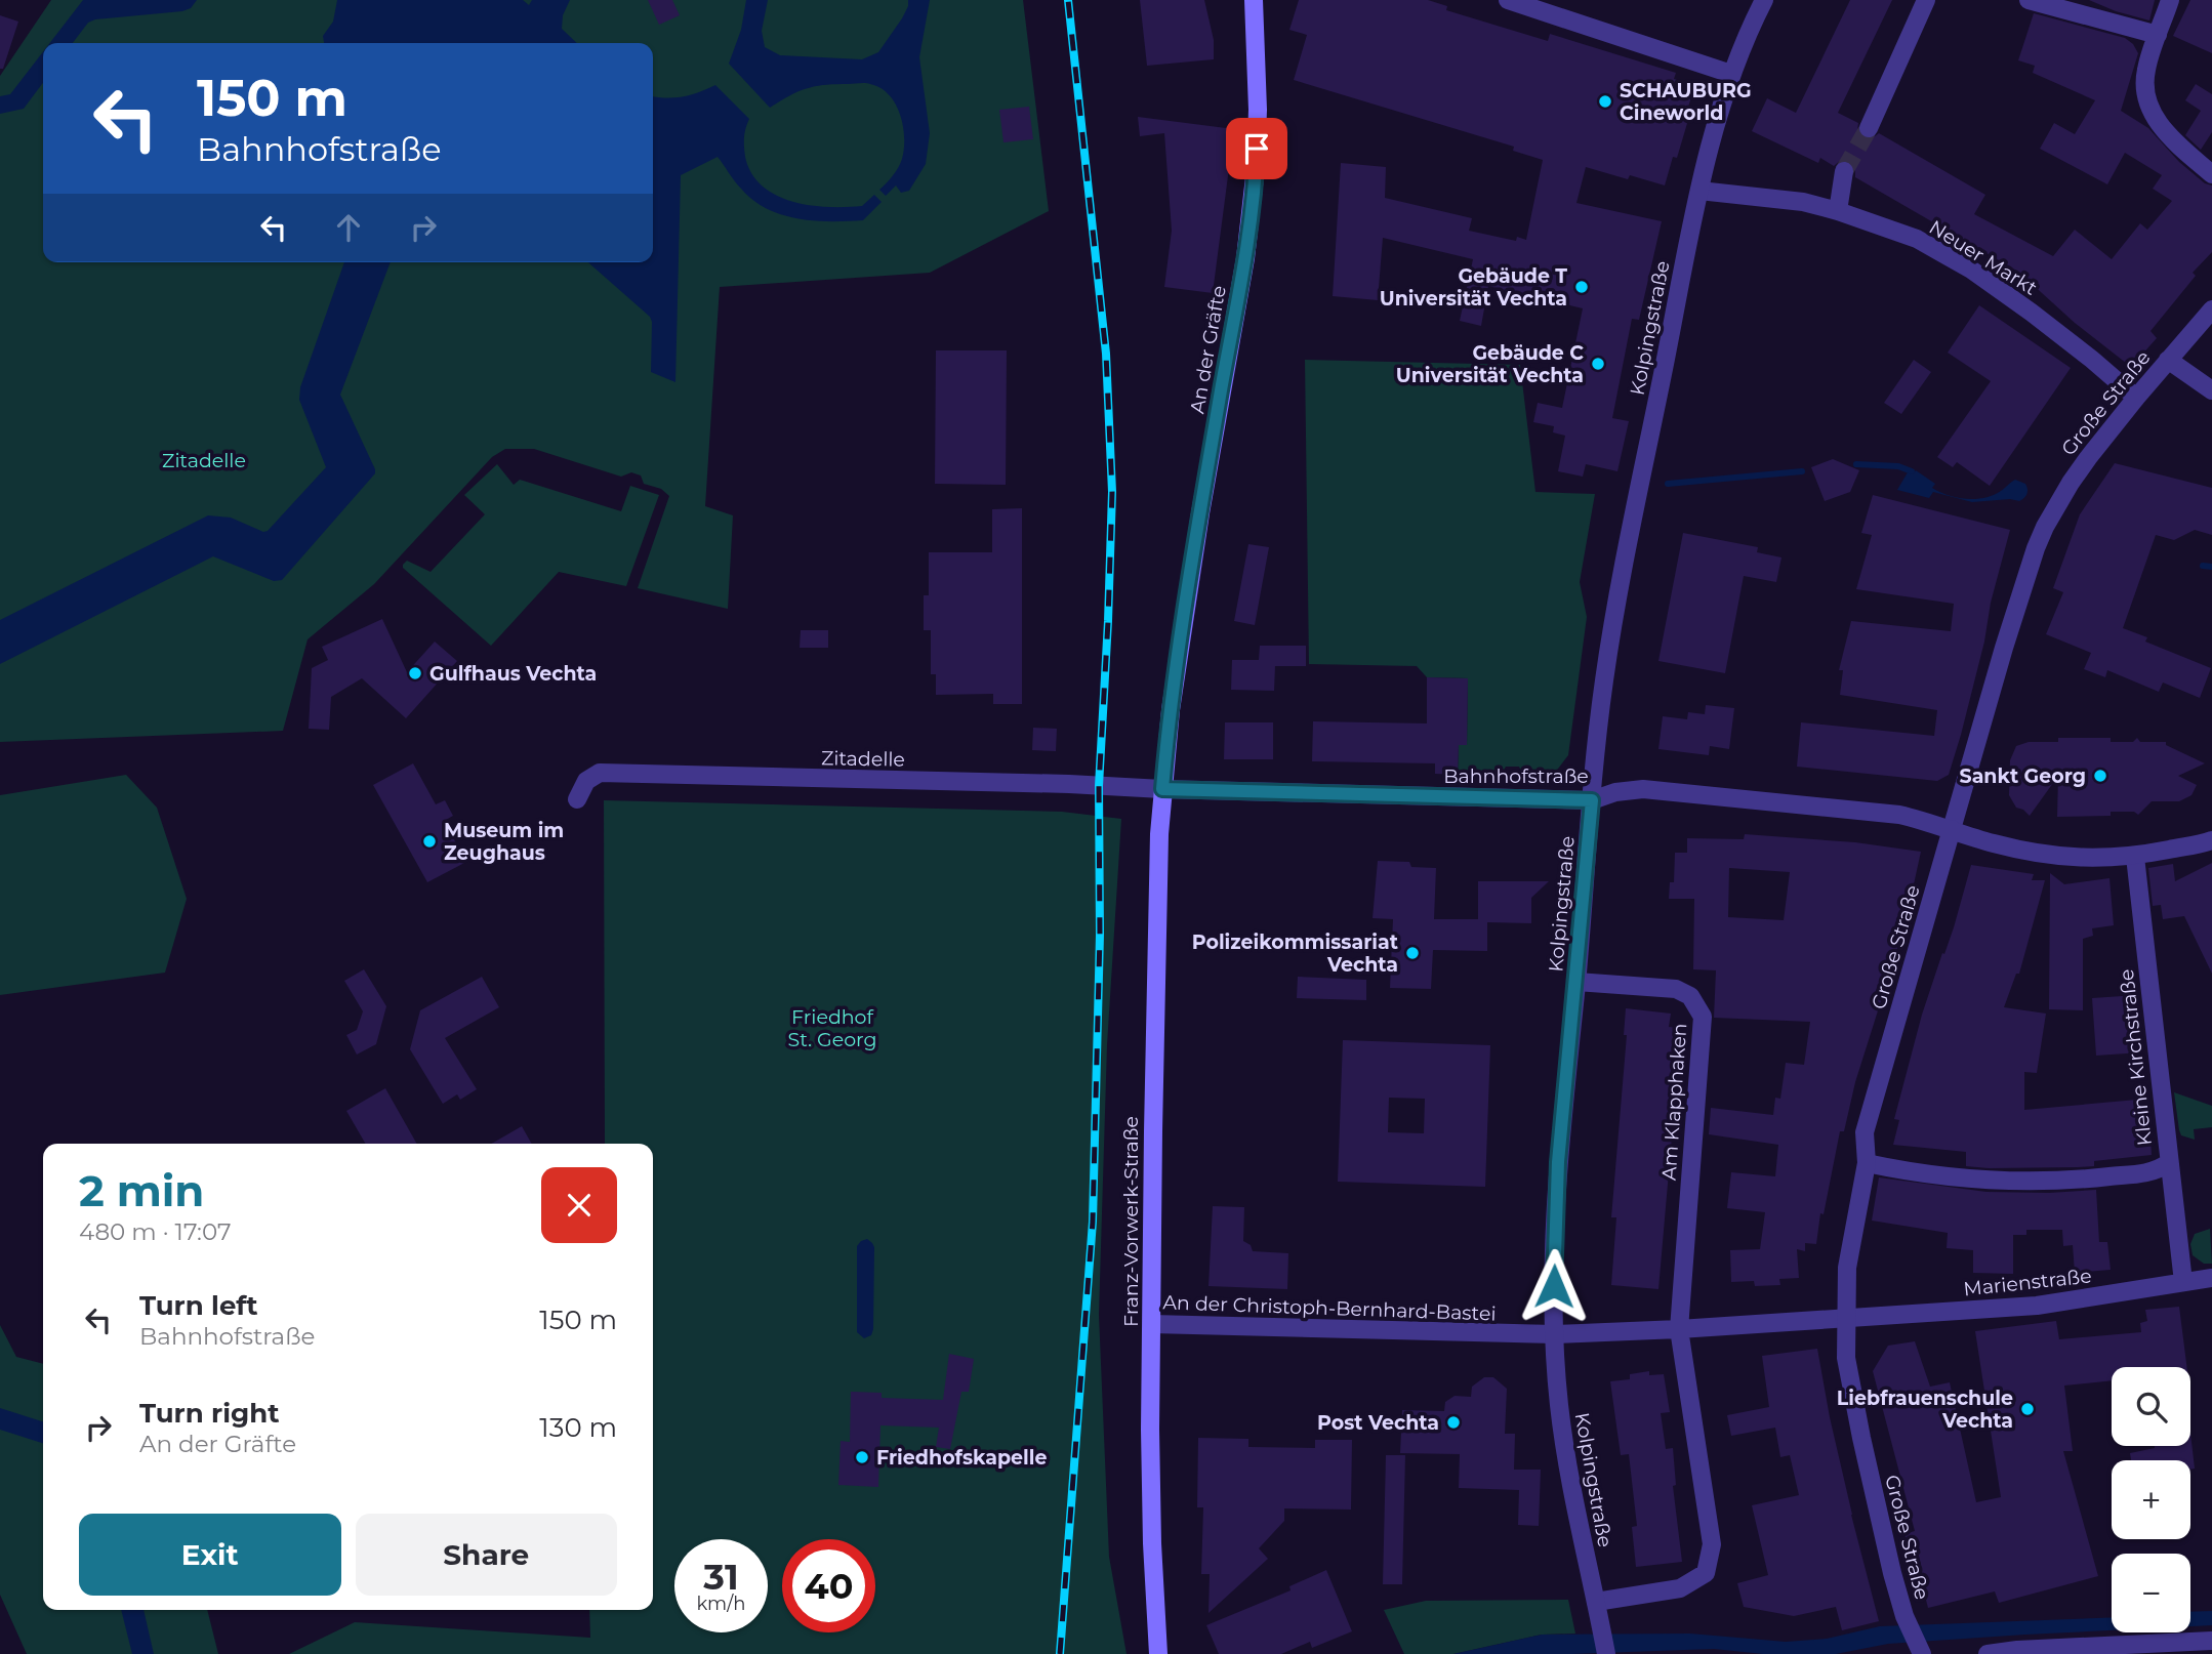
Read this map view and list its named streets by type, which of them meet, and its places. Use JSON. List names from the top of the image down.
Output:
{
  "streets": {
    "main road": ["An der Gräfte", "Franz-Vorwerk-Straße"],
    "street": [
      "Neuer Markt",
      "Kolpingstraße",
      "Große Straße",
      "Zitadelle",
      "Bahnhofstraße",
      "Kleine Kirchstraße",
      "Am Klapphaken",
      "Marienstraße",
      "An der Christoph-Bernhard-Bastei"
    ]
  },
  "crossings": [
    ["Neuer Markt", "Kolpingstraße"],
    ["Neuer Markt", "Große Straße"],
    ["Kolpingstraße", "Bahnhofstraße"],
    ["Kolpingstraße", "Am Klapphaken"],
    ["Kolpingstraße", "An der Christoph-Bernhard-Bastei"],
    ["An der Gräfte", "Zitadelle"],
    ["An der Gräfte", "Bahnhofstraße"],
    ["An der Gräfte", "Franz-Vorwerk-Straße"],
    ["Große Straße", "Bahnhofstraße"],
    ["Große Straße", "Kleine Kirchstraße"],
    ["Große Straße", "Marienstraße"],
    ["Zitadelle", "Bahnhofstraße"],
    ["Zitadelle", "Franz-Vorwerk-Straße"],
    ["Bahnhofstraße", "Kleine Kirchstraße"],
    ["Bahnhofstraße", "Franz-Vorwerk-Straße"],
    ["Am Klapphaken", "An der Christoph-Bernhard-Bastei"],
    ["Franz-Vorwerk-Straße", "An der Christoph-Bernhard-Bastei"]
  ],
  "parks": ["Zitadelle", "Friedhof St. Georg"],
  "places": [
    "SCHAUBURG Cineworld",
    "Gebäude T Universität Vechta",
    "Gebäude C Universität Vechta",
    "Gulfhaus Vechta",
    "Sankt Georg",
    "Museum im Zeughaus",
    "Polizeikommissariat Vechta",
    "Liebfrauenschule Vechta",
    "Post Vechta",
    "Friedhofskapelle"
  ],
  "page": {
    "turn": ["150 m", "Bahnhofstraße"],
    "heading": ["2 min", "480 m · 17:07"],
    "list": [
      {
        "name": "Turn left",
        "note": "Bahnhofstraße",
        "value": "150 m"
      },
      {
        "name": "Turn right",
        "note": "An der Gräfte",
        "value": "130 m"
      }
    ],
    "map_buttons": ["+", "−"],
    "buttons": ["Exit", "Share"],
    "speed": "31 km/h",
    "limit": "40"
  }
}
